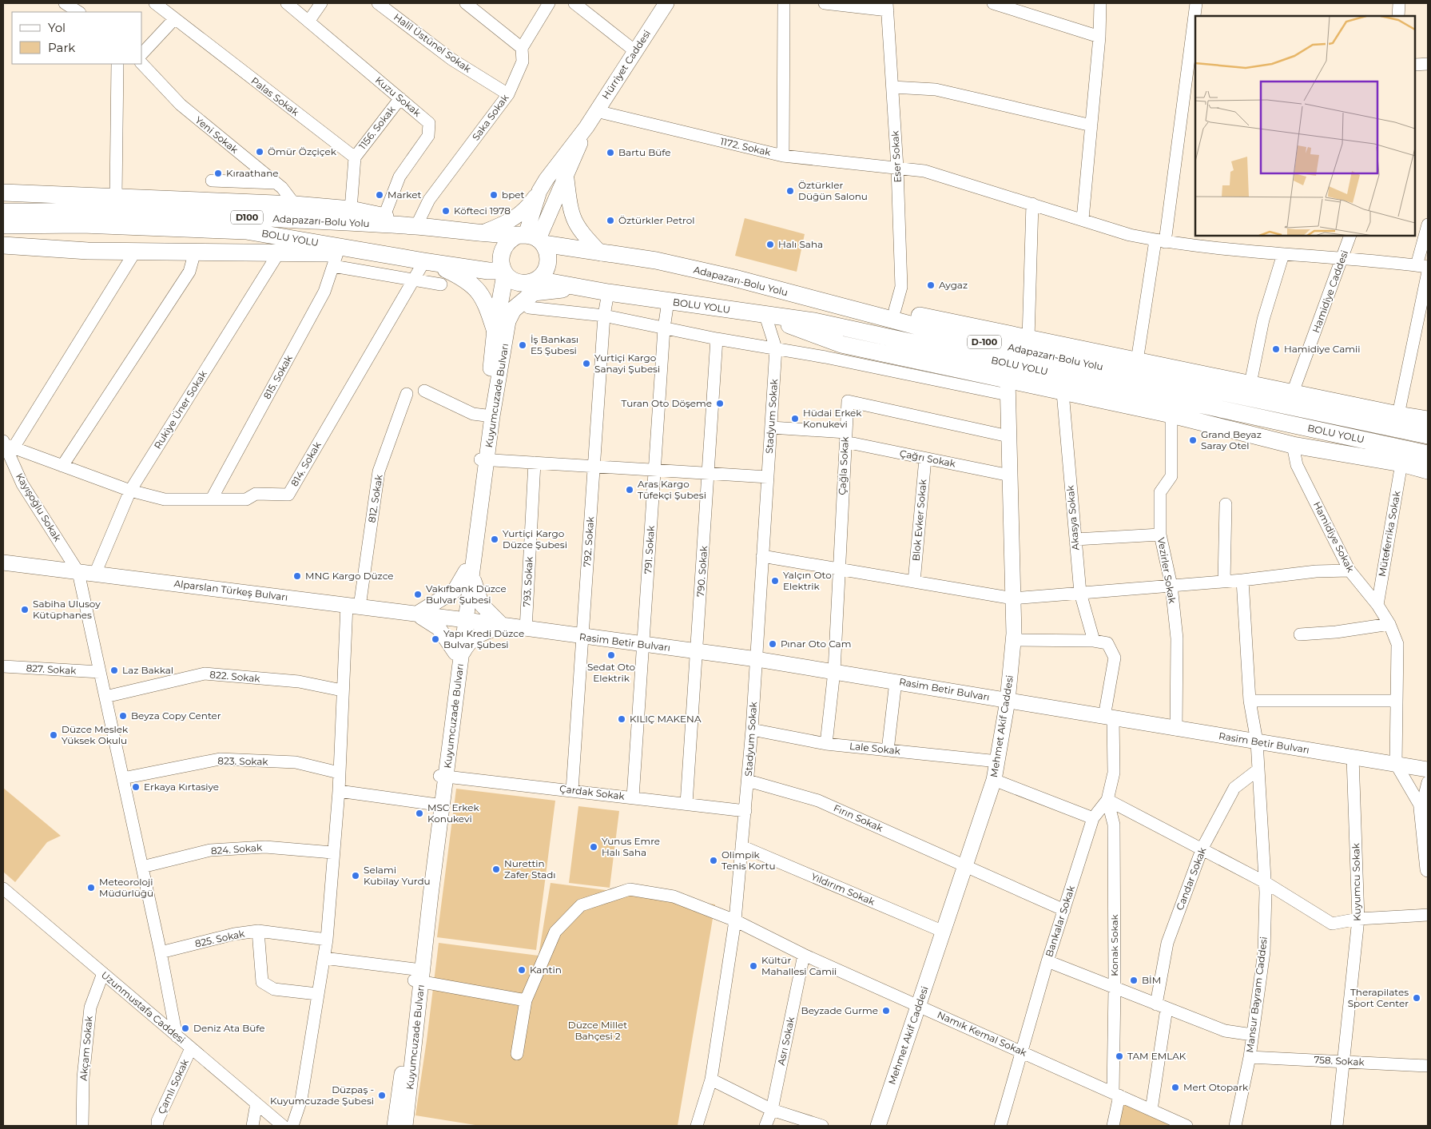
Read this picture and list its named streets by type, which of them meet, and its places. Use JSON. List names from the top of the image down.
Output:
{
  "streets": {
    "highway": [
      "D100",
      "Adapazarı-Bolu Yolu",
      "BOLU YOLU",
      "D-100"
    ],
    "main road": [
      "Hürriyet Caddesi",
      "Kuyumcuzade Bulvarı",
      "Alparslan Türkeş Bulvarı",
      "Rasim Betir Bulvarı",
      "Mehmet Akif Caddesi"
    ],
    "street": [
      "Halil Üstünel Sokak",
      "Palas Sokak",
      "Kuzu Sokak",
      "Saka Sokak",
      "1156. Sokak",
      "Yeni Sokak",
      "1172. Sokak",
      "Eser Sokak",
      "Hamidiye Caddesi",
      "815. Sokak",
      "Rukiye Üner Sokak",
      "Stadyum Sokak",
      "Çağrı Sokak",
      "814. Sokak",
      "Çağla Sokak",
      "812. Sokak",
      "Kayışoğlu Sokak",
      "Akasya Sokak",
      "Blok Evker Sokak",
      "Müteferrika Sokak",
      "Hamidiye Sokak",
      "792. Sokak",
      "791. Sokak",
      "Vezirler Sokak",
      "790. Sokak",
      "793. Sokak",
      "827. Sokak",
      "822. Sokak",
      "Lale Sokak",
      "823. Sokak",
      "Çardak Sokak",
      "Fırın Sokak",
      "824. Sokak",
      "Candar Sokak",
      "Kuyumcu Sokak",
      "Yıldırım Sokak",
      "Bankalar Sokak",
      "825. Sokak",
      "Konak Sokak",
      "Mansur Bayram Caddesi",
      "Uzunmustafa Caddesi",
      "Namık Kemal Sokak",
      "Asrı Sokak",
      "Akçam Sokak",
      "758. Sokak",
      "Çamlı Sokak"
    ]
  },
  "crossings": [
    ["Halil Üstünel Sokak", "Saka Sokak"],
    ["Hürriyet Caddesi", "1172. Sokak"],
    ["Hürriyet Caddesi", "D100"],
    ["Hürriyet Caddesi", "Adapazarı-Bolu Yolu"],
    ["Hürriyet Caddesi", "BOLU YOLU"],
    ["Palas Sokak", "1156. Sokak"],
    ["Kuzu Sokak", "1156. Sokak"],
    ["Saka Sokak", "Adapazarı-Bolu Yolu"],
    ["1172. Sokak", "Eser Sokak"],
    ["1172. Sokak", "Hamidiye Caddesi"],
    ["D100", "Adapazarı-Bolu Yolu"],
    ["D100", "BOLU YOLU"],
    ["Adapazarı-Bolu Yolu", "BOLU YOLU"],
    ["BOLU YOLU", "814. Sokak"],
    ["BOLU YOLU", "792. Sokak"],
    ["BOLU YOLU", "791. Sokak"],
    ["815. Sokak", "814. Sokak"],
    ["Kuyumcuzade Bulvarı", "Alparslan Türkeş Bulvarı"],
    ["Kuyumcuzade Bulvarı", "Rasim Betir Bulvarı"],
    ["Kuyumcuzade Bulvarı", "Çardak Sokak"],
    ["Rukiye Üner Sokak", "814. Sokak"],
    ["Rukiye Üner Sokak", "Alparslan Türkeş Bulvarı"],
    ["Stadyum Sokak", "Çağrı Sokak"],
    ["Stadyum Sokak", "Rasim Betir Bulvarı"],
    ["Stadyum Sokak", "Lale Sokak"],
    ["Stadyum Sokak", "Çardak Sokak"],
    ["Stadyum Sokak", "Fırın Sokak"],
    ["Stadyum Sokak", "Yıldırım Sokak"],
    ["Stadyum Sokak", "Namık Kemal Sokak"],
    ["Çağrı Sokak", "Çağla Sokak"],
    ["Çağrı Sokak", "Blok Evker Sokak"],
    ["Çağrı Sokak", "Mehmet Akif Caddesi"],
    ["814. Sokak", "Kayışoğlu Sokak"],
    ["Çağla Sokak", "Rasim Betir Bulvarı"],
    ["Çağla Sokak", "Mehmet Akif Caddesi"],
    ["Çağla Sokak", "Lale Sokak"],
    ["812. Sokak", "Alparslan Türkeş Bulvarı"],
    ["812. Sokak", "822. Sokak"],
    ["812. Sokak", "823. Sokak"],
    ["812. Sokak", "824. Sokak"],
    ["812. Sokak", "825. Sokak"],
    ["Kayışoğlu Sokak", "Alparslan Türkeş Bulvarı"],
    ["Akasya Sokak", "Bankalar Sokak"],
    ["Müteferrika Sokak", "Hamidiye Sokak"],
    ["Hamidiye Sokak", "Rasim Betir Bulvarı"],
    ["792. Sokak", "Rasim Betir Bulvarı"],
    ["792. Sokak", "Çardak Sokak"],
    ["791. Sokak", "Rasim Betir Bulvarı"],
    ["791. Sokak", "Çardak Sokak"],
    ["Vezirler Sokak", "Rasim Betir Bulvarı"],
    ["790. Sokak", "Rasim Betir Bulvarı"],
    ["790. Sokak", "Çardak Sokak"],
    ["793. Sokak", "Rasim Betir Bulvarı"],
    ["Alparslan Türkeş Bulvarı", "Rasim Betir Bulvarı"],
    ["Rasim Betir Bulvarı", "Mehmet Akif Caddesi"],
    ["Rasim Betir Bulvarı", "Kuyumcu Sokak"],
    ["Rasim Betir Bulvarı", "Bankalar Sokak"],
    ["Rasim Betir Bulvarı", "Mansur Bayram Caddesi"],
    ["Mehmet Akif Caddesi", "Lale Sokak"],
    ["Mehmet Akif Caddesi", "Fırın Sokak"],
    ["Mehmet Akif Caddesi", "Yıldırım Sokak"],
    ["Mehmet Akif Caddesi", "Namık Kemal Sokak"],
    ["Fırın Sokak", "Bankalar Sokak"],
    ["Candar Sokak", "Mansur Bayram Caddesi"],
    ["Candar Sokak", "Namık Kemal Sokak"],
    ["Kuyumcu Sokak", "758. Sokak"],
    ["Bankalar Sokak", "Konak Sokak"],
    ["Bankalar Sokak", "Namık Kemal Sokak"],
    ["Konak Sokak", "Namık Kemal Sokak"],
    ["Mansur Bayram Caddesi", "758. Sokak"],
    ["Uzunmustafa Caddesi", "Akçam Sokak"],
    ["Uzunmustafa Caddesi", "Çamlı Sokak"],
    ["Namık Kemal Sokak", "Asrı Sokak"]
  ],
  "parks": ["Düzce Millet Bahçesi 2"],
  "places": [
    "Ömür Özçiçek",
    "Bartu Büfe",
    "Kıraathane",
    "Öztürkler Düğün Salonu",
    "Market",
    "bpet",
    "Köfteci 1978",
    "Öztürkler Petrol",
    "Halı Saha",
    "Aygaz",
    "İş Bankası E5 Şubesi",
    "Hamidiye Camii",
    "Yurtiçi Kargo Sanayi Şubesi",
    "Turan Oto Döşeme",
    "Hüdai Erkek Konukevi",
    "Grand Beyaz Saray Otel",
    "Aras Kargo Tüfekçi Şubesi",
    "Yurtiçi Kargo Düzce Şubesi",
    "MNG Kargo Düzce",
    "Yalçın Oto Elektrik",
    "Vakıfbank Düzce Bulvar Şubesi",
    "Sabiha Ulusoy Kütüphanes",
    "Yapı Kredi Düzce Bulvar Şubesi",
    "Pınar Oto Cam",
    "Sedat Oto Elektrik",
    "Laz Bakkal",
    "Beyza Copy Center",
    "KILIÇ MAKENA",
    "Düzce Meslek Yüksek Okulu",
    "Erkaya Kırtasiye",
    "MSC Erkek Konukevi",
    "Yunus Emre Halı Saha",
    "Olimpik Tenis Kortu",
    "Nurettin Zafer Stadı",
    "Selami Kubilay Yurdu",
    "Meteoroloji Müdürlüğü",
    "Kültür Mahallesi Camii",
    "Kantin",
    "BİM",
    "Therapilates Sport Center",
    "Beyzade Gurme",
    "Deniz Ata Büfe",
    "TAM EMLAK",
    "Mert Otopark",
    "Düzpaş - Kuyumcuzade Şubesi"
  ],
  "legend": ["Yol", "Park"]
}
